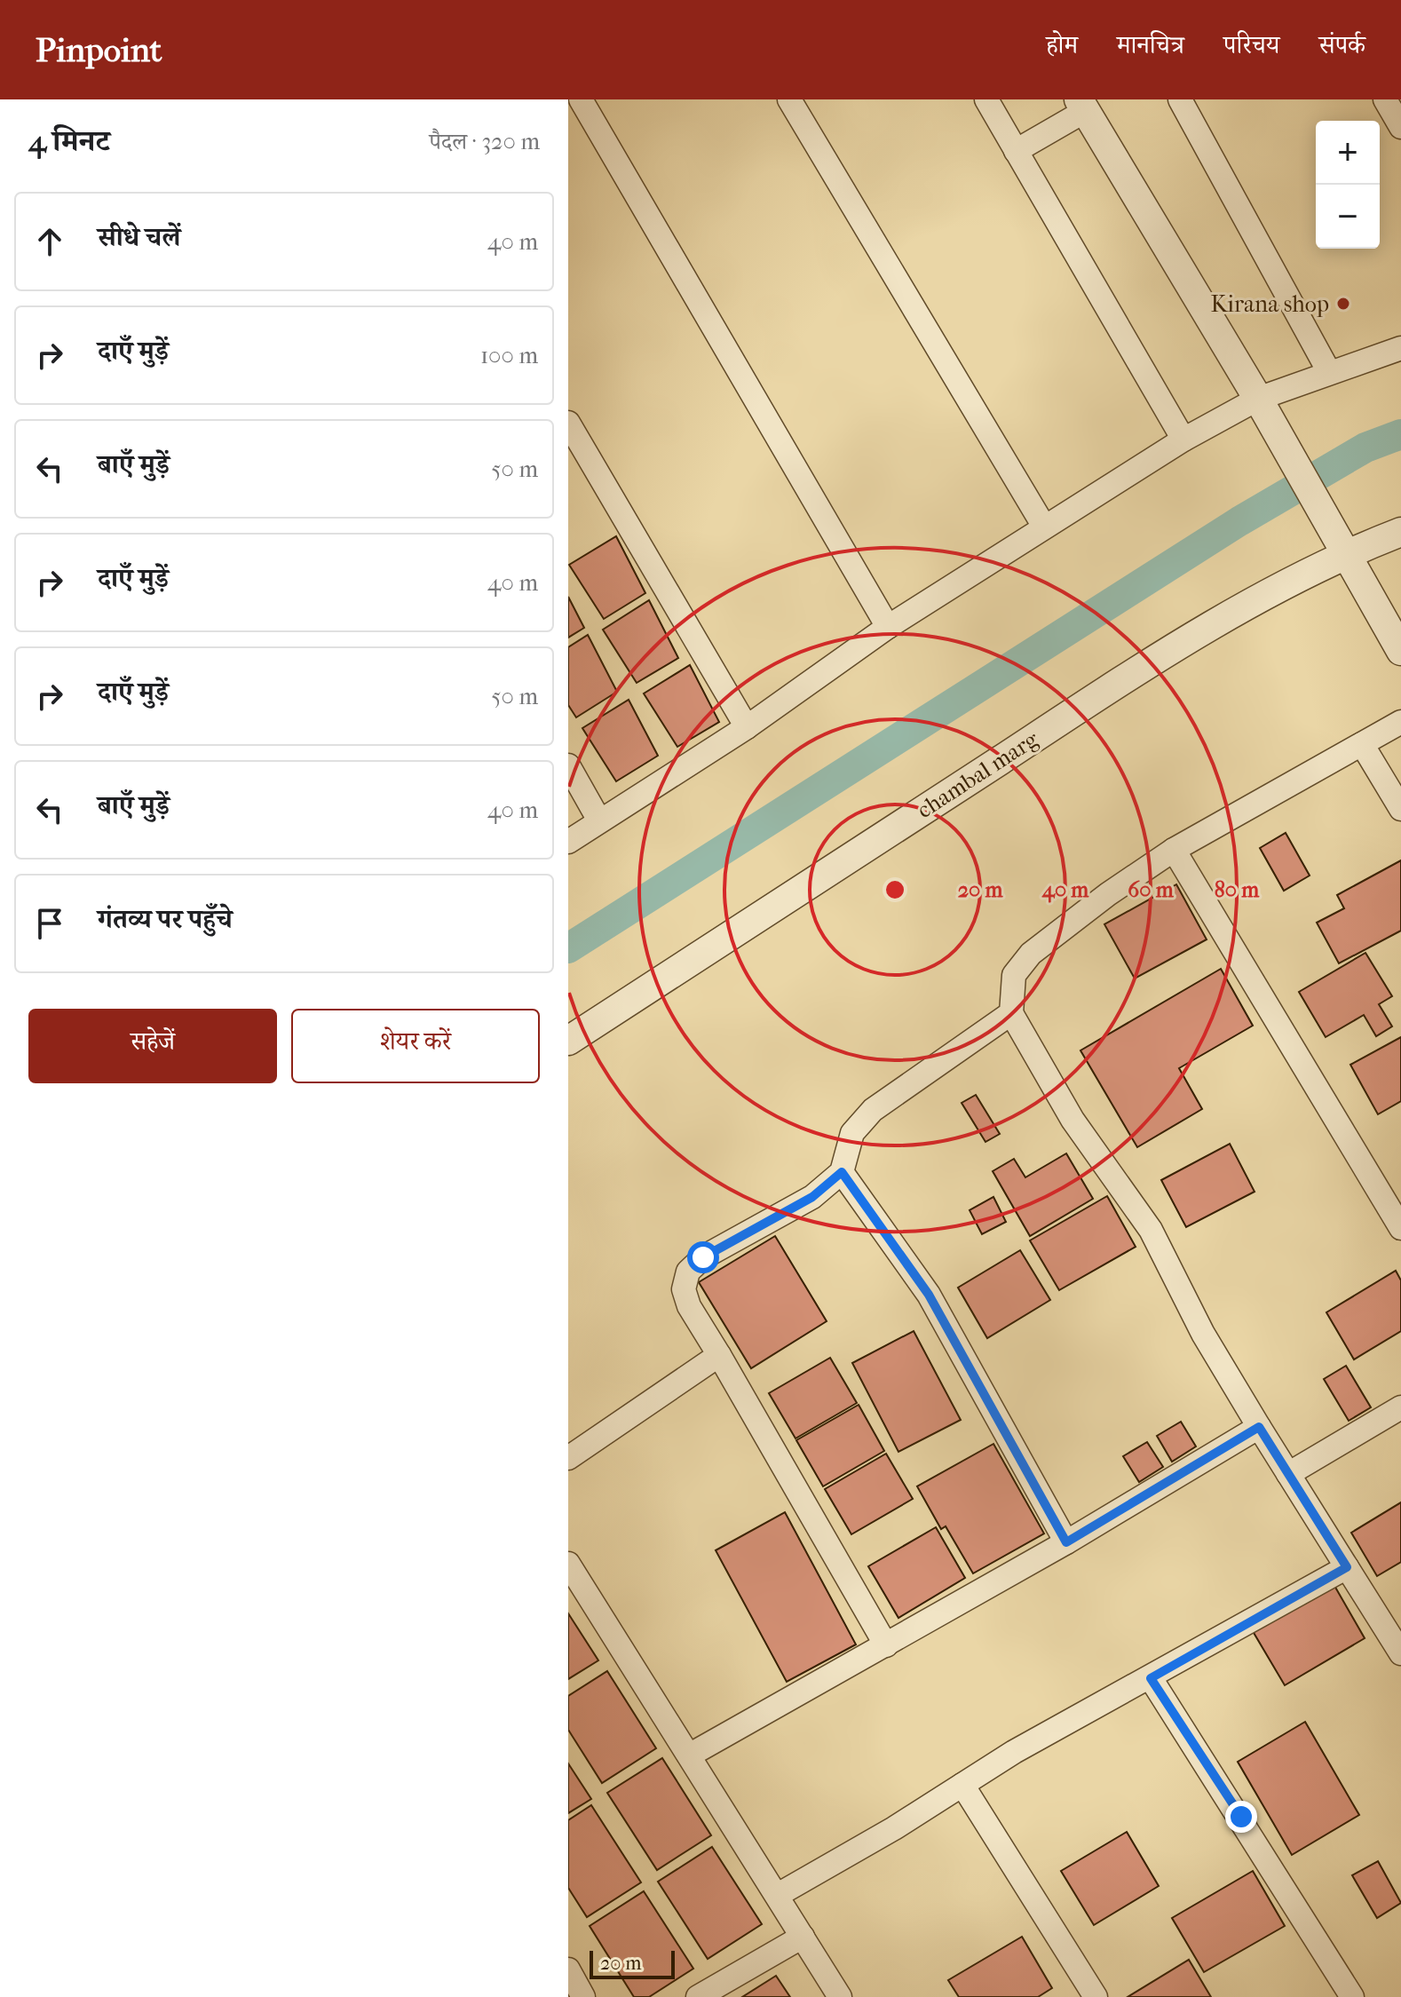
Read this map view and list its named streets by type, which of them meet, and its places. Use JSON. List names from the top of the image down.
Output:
{
  "streets": {
    "street": ["chambal marg"]
  },
  "places": ["Kirana shop"],
  "scale_bar": "20 m",
  "page": {
    "header": "Pinpoint",
    "nav": [
      "होम",
      "मानचित्र",
      "परिचय",
      "संपर्क"
    ],
    "heading": ["4 मिनट", "पैदल · 320 m"],
    "map_buttons": ["+", "−"],
    "list": [
      ["सीधे चलें", "40 m"],
      ["दाएँ मुड़ें", "100 m"],
      ["बाएँ मुड़ें", "50 m"],
      ["दाएँ मुड़ें", "40 m"],
      ["दाएँ मुड़ें", "50 m"],
      ["बाएँ मुड़ें", "40 m"],
      "गंतव्य पर पहुँचे"
    ],
    "buttons": ["सहेजें", "शेयर करें"],
    "scale": "20 m"
  },
  "rings": [
    "20 m",
    "40 m",
    "60 m",
    "80 m"
  ]
}
